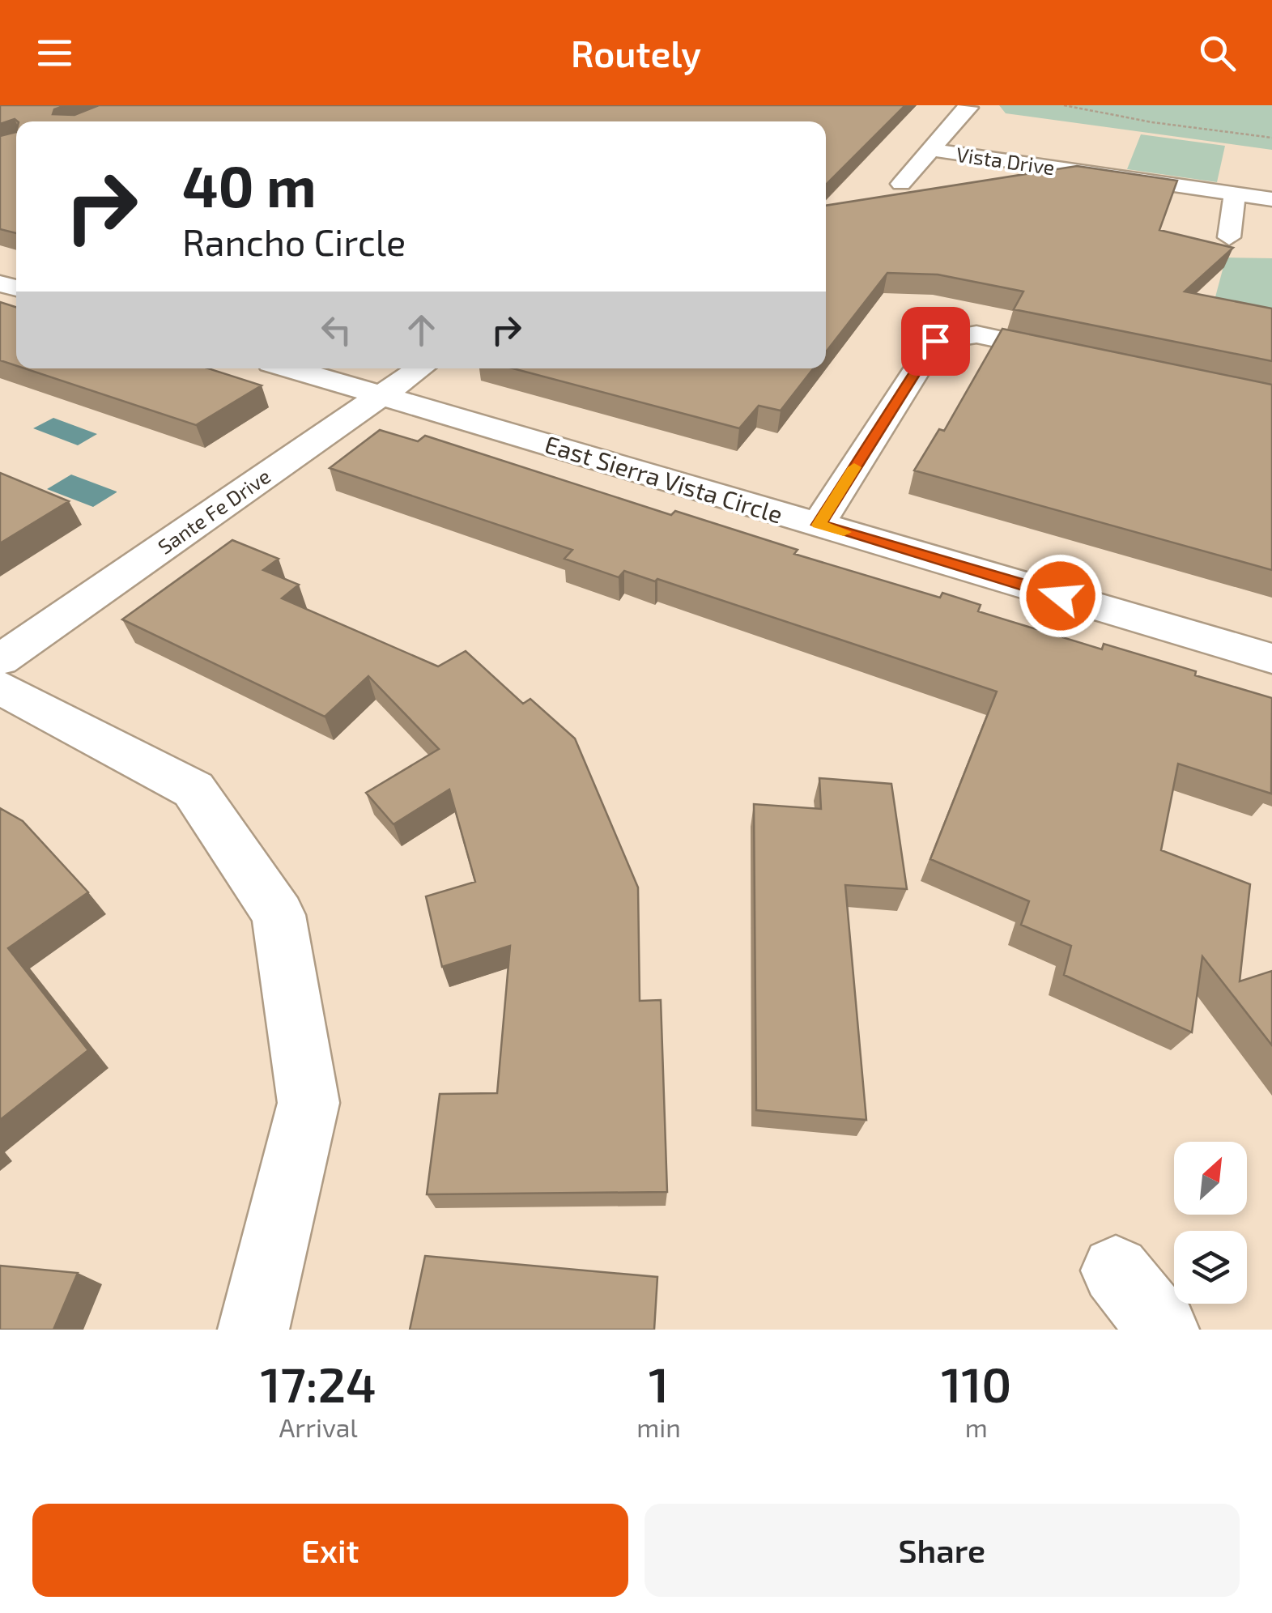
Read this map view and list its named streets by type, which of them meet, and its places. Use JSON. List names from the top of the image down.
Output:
{
  "streets": {
    "street": ["Vista Drive", "East Sierra Vista Circle", "Sante Fe Drive"]
  },
  "crossings": [
    ["East Sierra Vista Circle", "Sante Fe Drive"]
  ],
  "north": "top right",
  "page": {
    "header": "Routely",
    "turn": ["40 m", "Rancho Circle"],
    "eta": [
      "17:24",
      "Arrival",
      "1",
      "min",
      "110",
      "m"
    ],
    "buttons": ["Exit", "Share"]
  }
}
